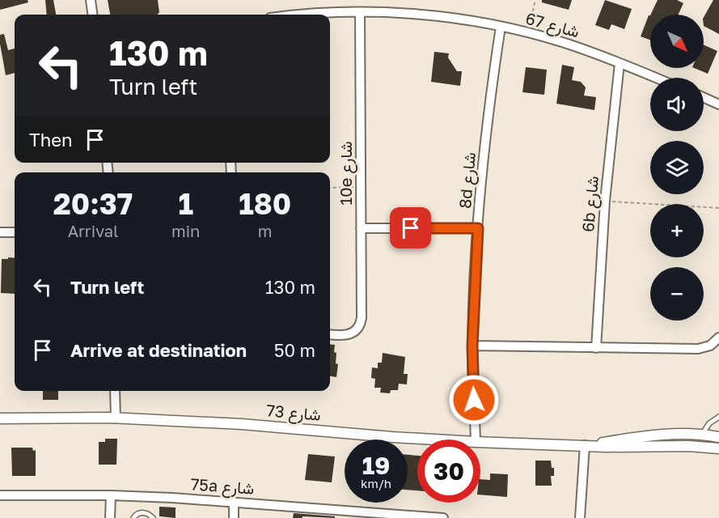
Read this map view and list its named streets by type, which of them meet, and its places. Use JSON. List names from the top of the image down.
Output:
{
  "streets": {
    "street": [
      "شارع 67",
      "10e شارع",
      "8d شارع",
      "6b شارع",
      "شارع 73",
      "75a شارع"
    ]
  },
  "crossings": [
    ["شارع 67", "10e شارع"],
    ["شارع 67", "8d شارع"],
    ["شارع 67", "6b شارع"]
  ],
  "north": "bottom right",
  "page": {
    "map_buttons": ["+", "−"],
    "turn": ["130 m", "Turn left"],
    "then": "Then",
    "eta": [
      "20:37",
      "Arrival",
      "1",
      "min",
      "180",
      "m"
    ],
    "list": [
      {
        "name": "Turn left",
        "value": "130 m"
      },
      {
        "name": "Arrive at destination",
        "value": "50 m"
      }
    ],
    "speed": "19 km/h",
    "limit": "30"
  }
}
